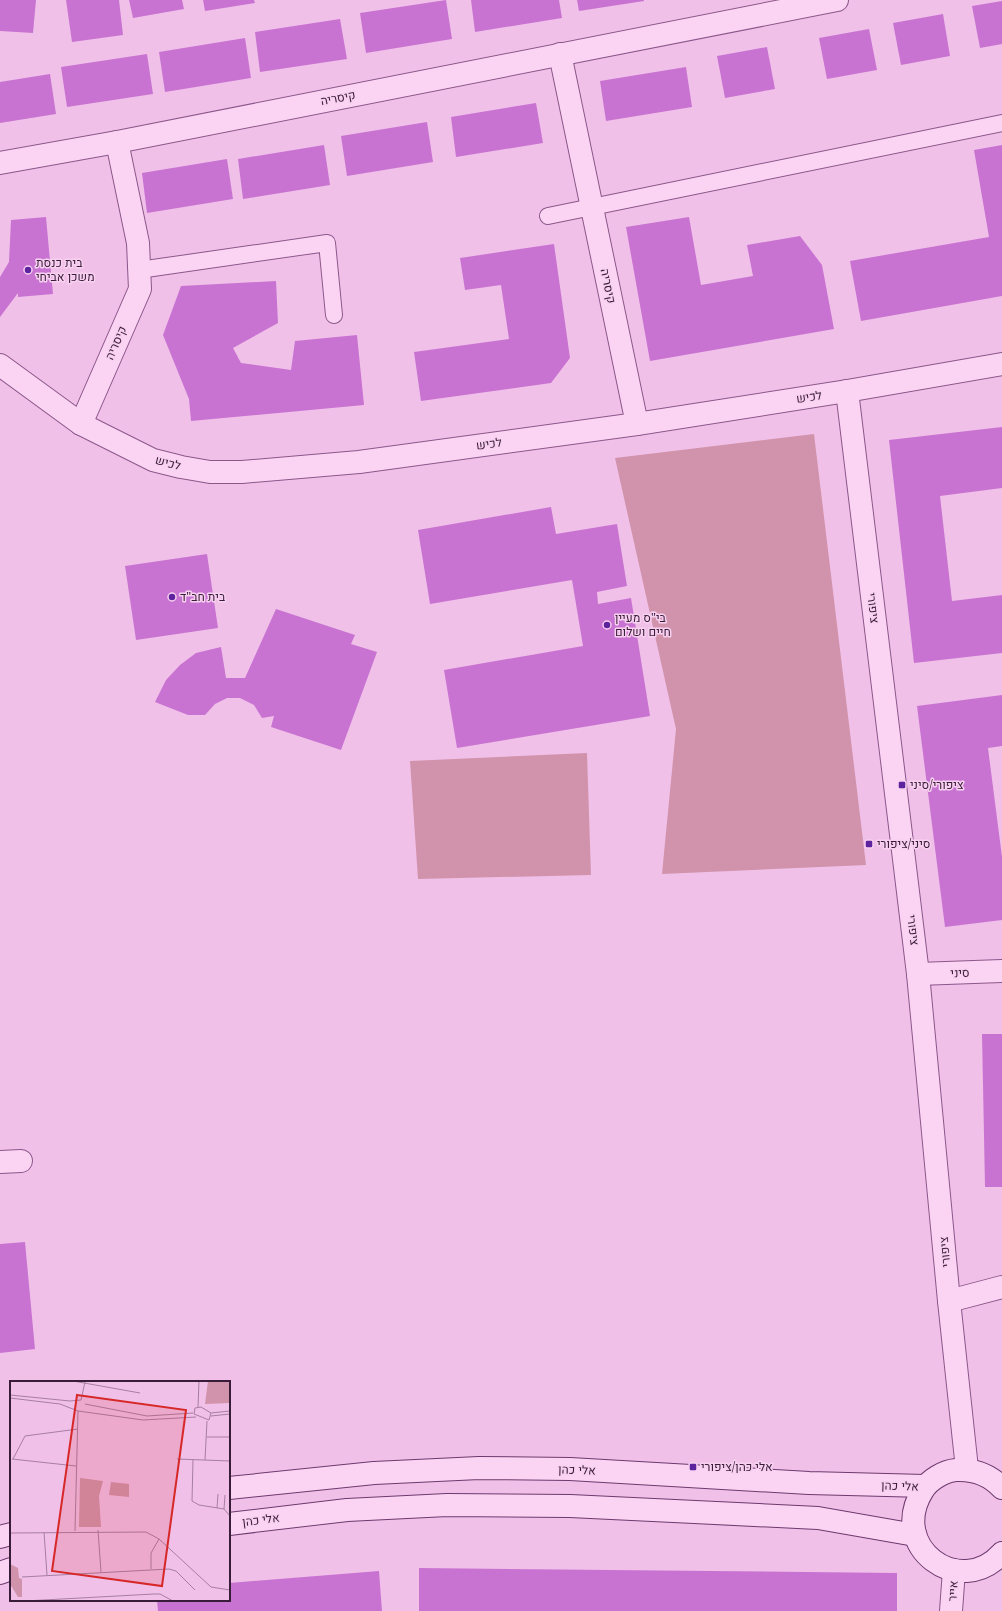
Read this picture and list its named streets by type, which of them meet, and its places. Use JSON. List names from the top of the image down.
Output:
{
  "streets": {
    "street": [
      "קיסריה",
      "לכיש",
      "ציפורי",
      "סיני",
      "אלי כהן",
      "אייר"
    ]
  },
  "crossings": [
    ["קיסריה", "לכיש"],
    ["לכיש", "ציפורי"],
    ["ציפורי", "סיני"]
  ],
  "places": {
    "other": ["בית כנסת משכן אביחי", "בית חב\"ד", "בי\"ס מעיין חיים ושלום"],
    "transit": ["ציפורי/סיני", "סיני/ציפורי", "אלי כהן/ציפורי"]
  }
}
